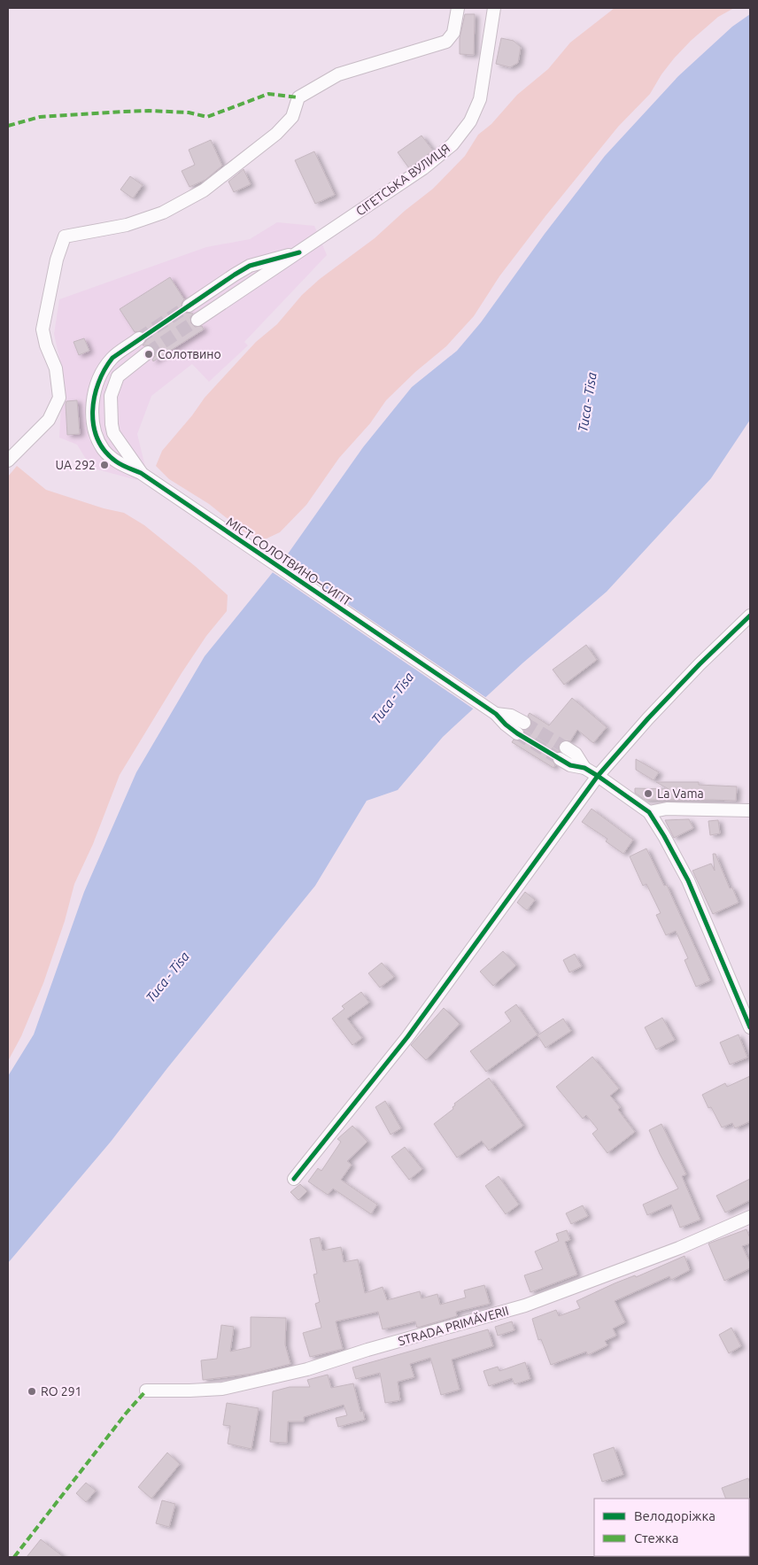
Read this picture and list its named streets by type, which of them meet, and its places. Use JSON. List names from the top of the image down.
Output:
{
  "streets": {
    "street": ["СІГЕТСЬКА ВУЛИЦЯ", "МІСТ СОЛОТВИНО–СИГІТ", "STRADA PRIMĂVERII"]
  },
  "water": ["Тиса - Tisa"],
  "places": [
    "Солотвино",
    "UA 292",
    "La Vama",
    "RO 291"
  ],
  "legend": ["Велодоріжка", "Стежка"]
}
